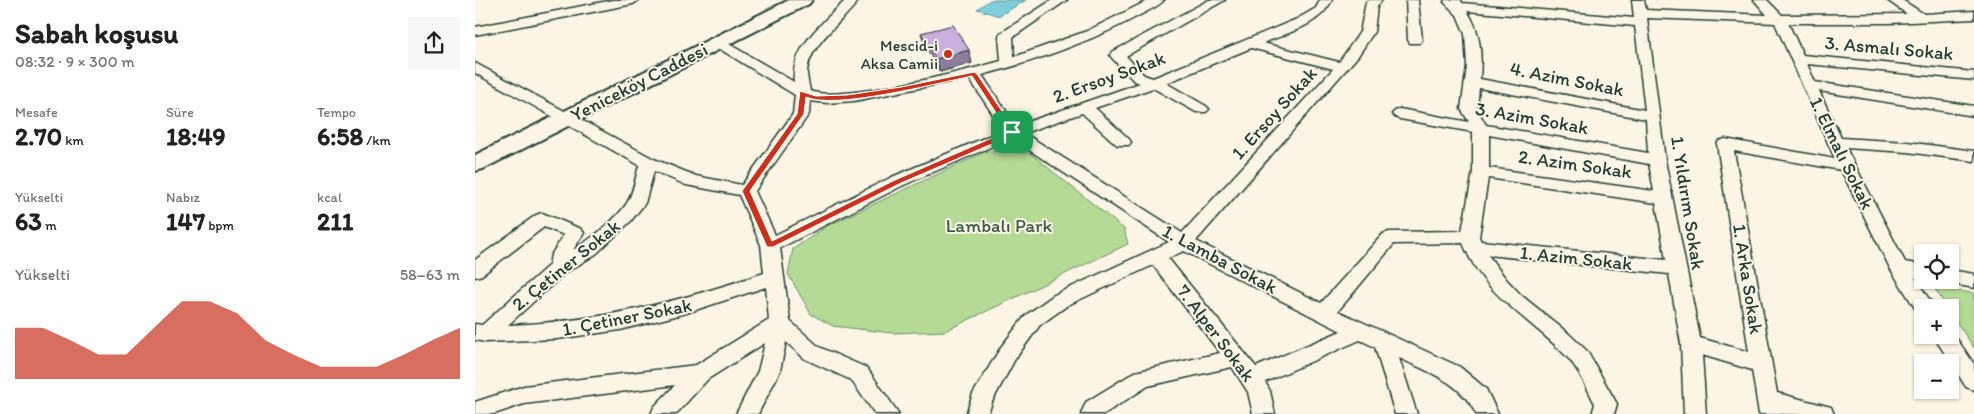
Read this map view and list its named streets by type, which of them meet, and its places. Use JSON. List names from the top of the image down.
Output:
{
  "streets": {
    "street": [
      "3. Asmalı Sokak",
      "2. Ersoy Sokak",
      "4. Azim Sokak",
      "Yeniceköy Caddesi",
      "1. Ersoy Sokak",
      "3. Azim Sokak",
      "1. Elmalı Sokak",
      "2. Azim Sokak",
      "1. Yıldırım Sokak",
      "1. Azim Sokak",
      "1. Lamba Sokak",
      "2. Çetiner Sokak",
      "1. Arka Sokak",
      "1. Çetiner Sokak",
      "7. Alper Sokak"
    ]
  },
  "crossings": [
    ["3. Asmalı Sokak", "1. Elmalı Sokak"],
    ["2. Ersoy Sokak", "1. Lamba Sokak"],
    ["4. Azim Sokak", "1. Yıldırım Sokak"],
    ["1. Ersoy Sokak", "1. Lamba Sokak"],
    ["3. Azim Sokak", "1. Yıldırım Sokak"],
    ["1. Elmalı Sokak", "1. Arka Sokak"],
    ["2. Azim Sokak", "1. Yıldırım Sokak"],
    ["1. Yıldırım Sokak", "1. Azim Sokak"],
    ["1. Azim Sokak", "1. Lamba Sokak"],
    ["2. Çetiner Sokak", "1. Çetiner Sokak"]
  ],
  "parks": ["Lambalı Park"],
  "places": ["Mescid-i Aksa Camii"],
  "page": {
    "heading": ["Sabah koşusu", "08:32 · 9 × 300 m"],
    "stats": [
      ["Mesafe", "2.70 km"],
      ["Süre", "18:49"],
      ["Tempo", "6:58 /km"],
      ["Yükselti", "63 m"],
      ["Nabız", "147 bpm"],
      ["kcal", "211"]
    ],
    "map_buttons": ["+", "−"],
    "chart": ["Yükselti", "58–63 m"]
  }
}
